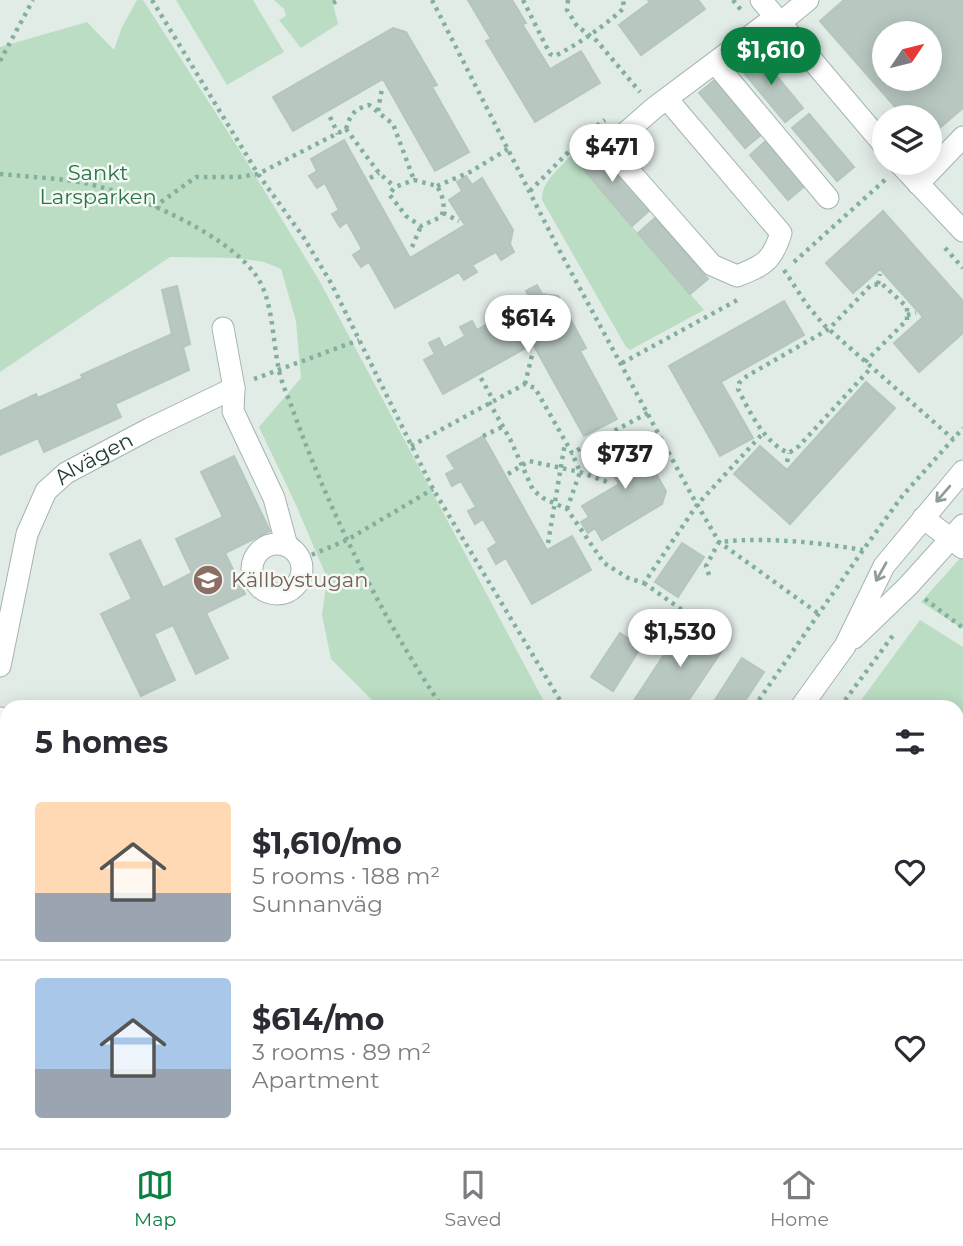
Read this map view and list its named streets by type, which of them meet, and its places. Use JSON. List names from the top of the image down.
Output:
{
  "streets": {
    "street": ["Alvägen"]
  },
  "parks": ["Sankt Larsparken"],
  "places": {
    "school or university": ["Källbystugan"]
  },
  "north": "top right",
  "page": {
    "price": [
      "$1,610",
      "$471",
      "$614",
      "$737",
      "$1,530"
    ],
    "heading": "5 homes",
    "list": [
      {
        "name": "$1,610/mo",
        "note": "5 rooms · 188 m² · Sunnanväg"
      },
      {
        "name": "$614/mo",
        "note": "3 rooms · 89 m² · Apartment"
      }
    ],
    "tabs": ["Map", "Saved", "Home"]
  }
}
